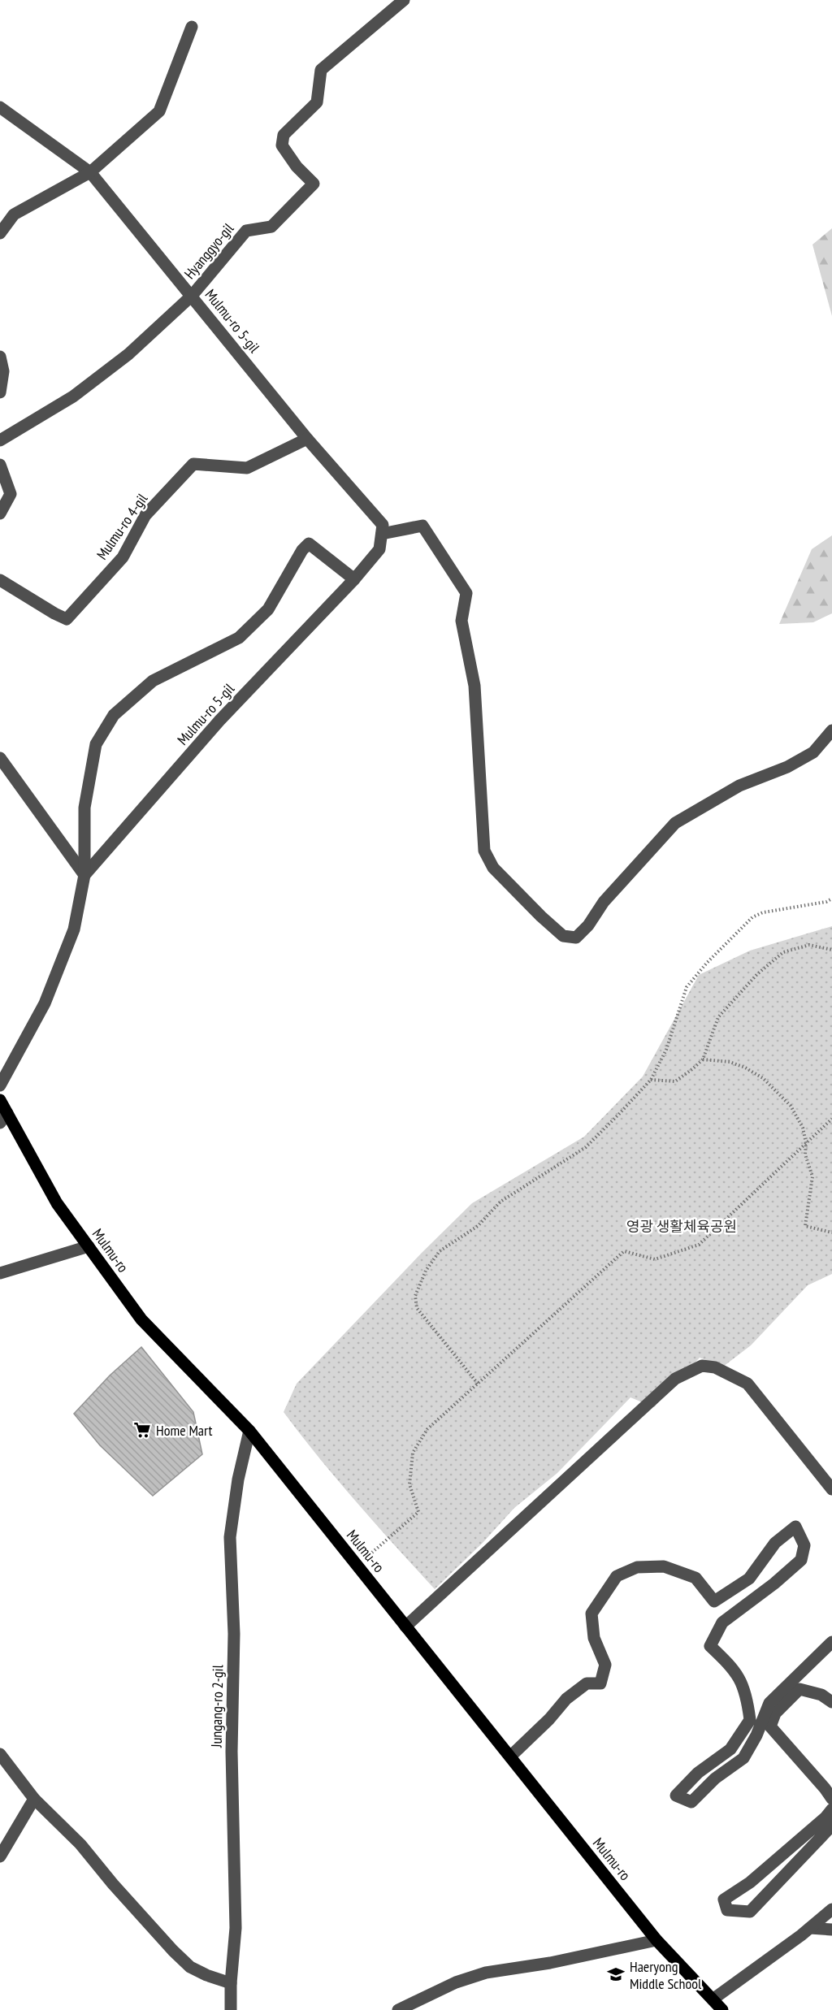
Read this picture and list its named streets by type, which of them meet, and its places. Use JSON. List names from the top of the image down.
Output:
{
  "streets": {
    "main road": ["Mulmu-ro"],
    "street": [
      "Hyanggyo-gil",
      "Mulmu-ro 5-gil",
      "Mulmu-ro 4-gil",
      "Jungang-ro 2-gil"
    ]
  },
  "crossings": [
    ["Hyanggyo-gil", "Mulmu-ro 5-gil"],
    ["Mulmu-ro 5-gil", "Mulmu-ro 4-gil"],
    ["Mulmu-ro", "Jungang-ro 2-gil"]
  ],
  "parks": ["영광 생활체육공원"],
  "places": {
    "supermarket": ["Home Mart"],
    "school or university": ["Haeryong Middle School"]
  }
}
